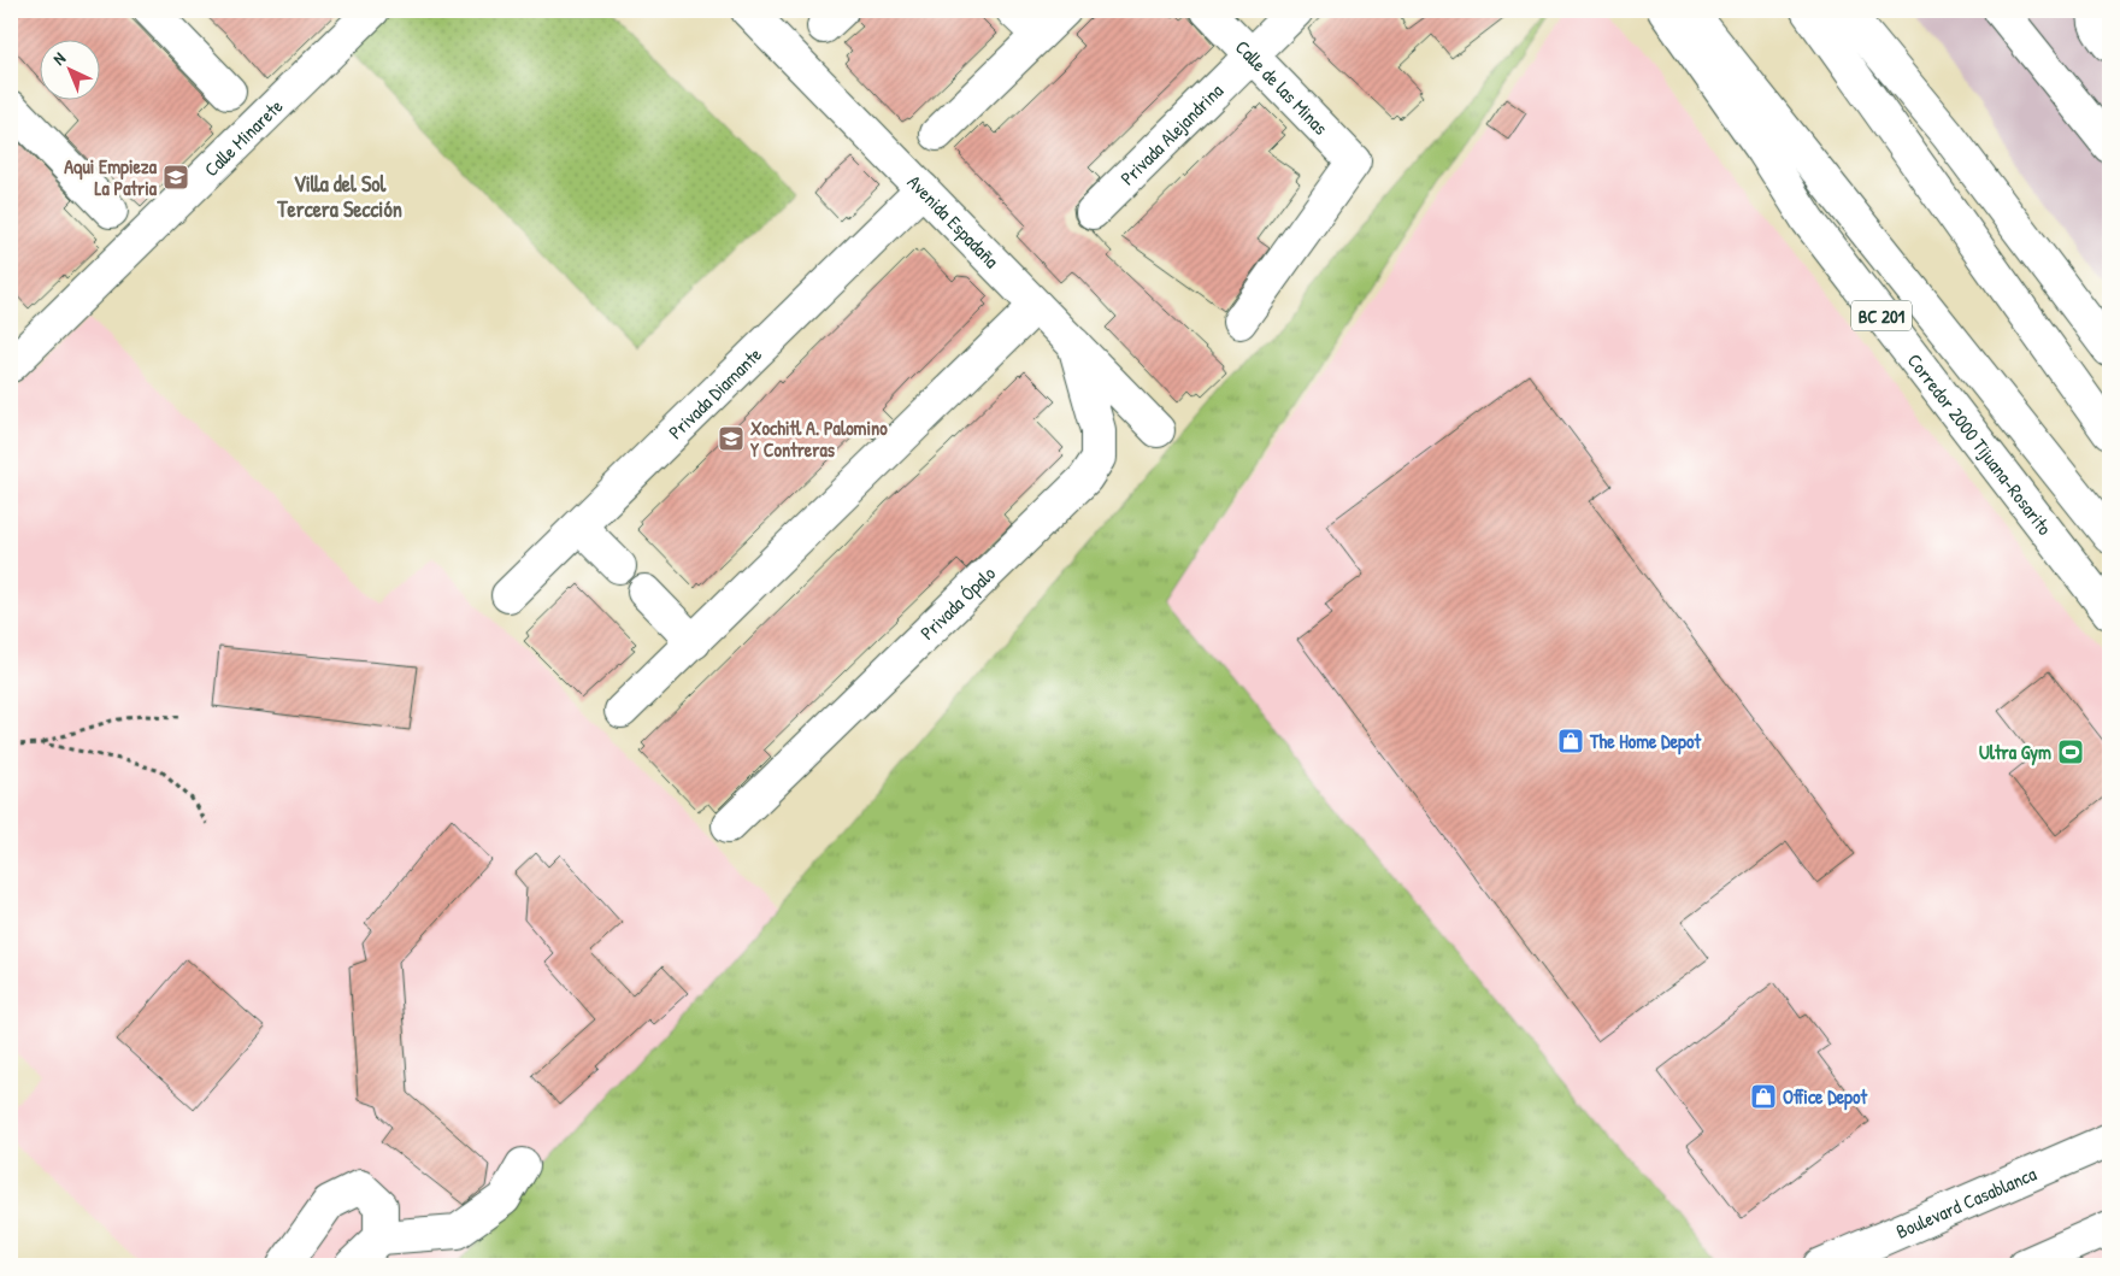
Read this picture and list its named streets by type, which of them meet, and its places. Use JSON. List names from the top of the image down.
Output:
{
  "streets": {
    "main road": [
      "Calle de las Minas",
      "Privada Alejandrina",
      "Calle Minarete",
      "Avenida Espadaña",
      "BC 201",
      "Privada Diamante",
      "Corredor 2000 Tijuana-Rosarito",
      "Privada Ópalo",
      "Boulevard Casablanca"
    ]
  },
  "crossings": [
    ["Calle de las Minas", "Privada Alejandrina"],
    ["Avenida Espadaña", "Privada Diamante"],
    ["Avenida Espadaña", "Privada Ópalo"]
  ],
  "districts": ["Villa del Sol Tercera Sección"],
  "places": {
    "school or university": ["Aqui Empieza La Patria", "Xochitl A. Palomino Y Contreras"],
    "shop": ["The Home Depot", "Office Depot"],
    "sports": ["Ultra Gym"]
  },
  "north": "top left"
}
